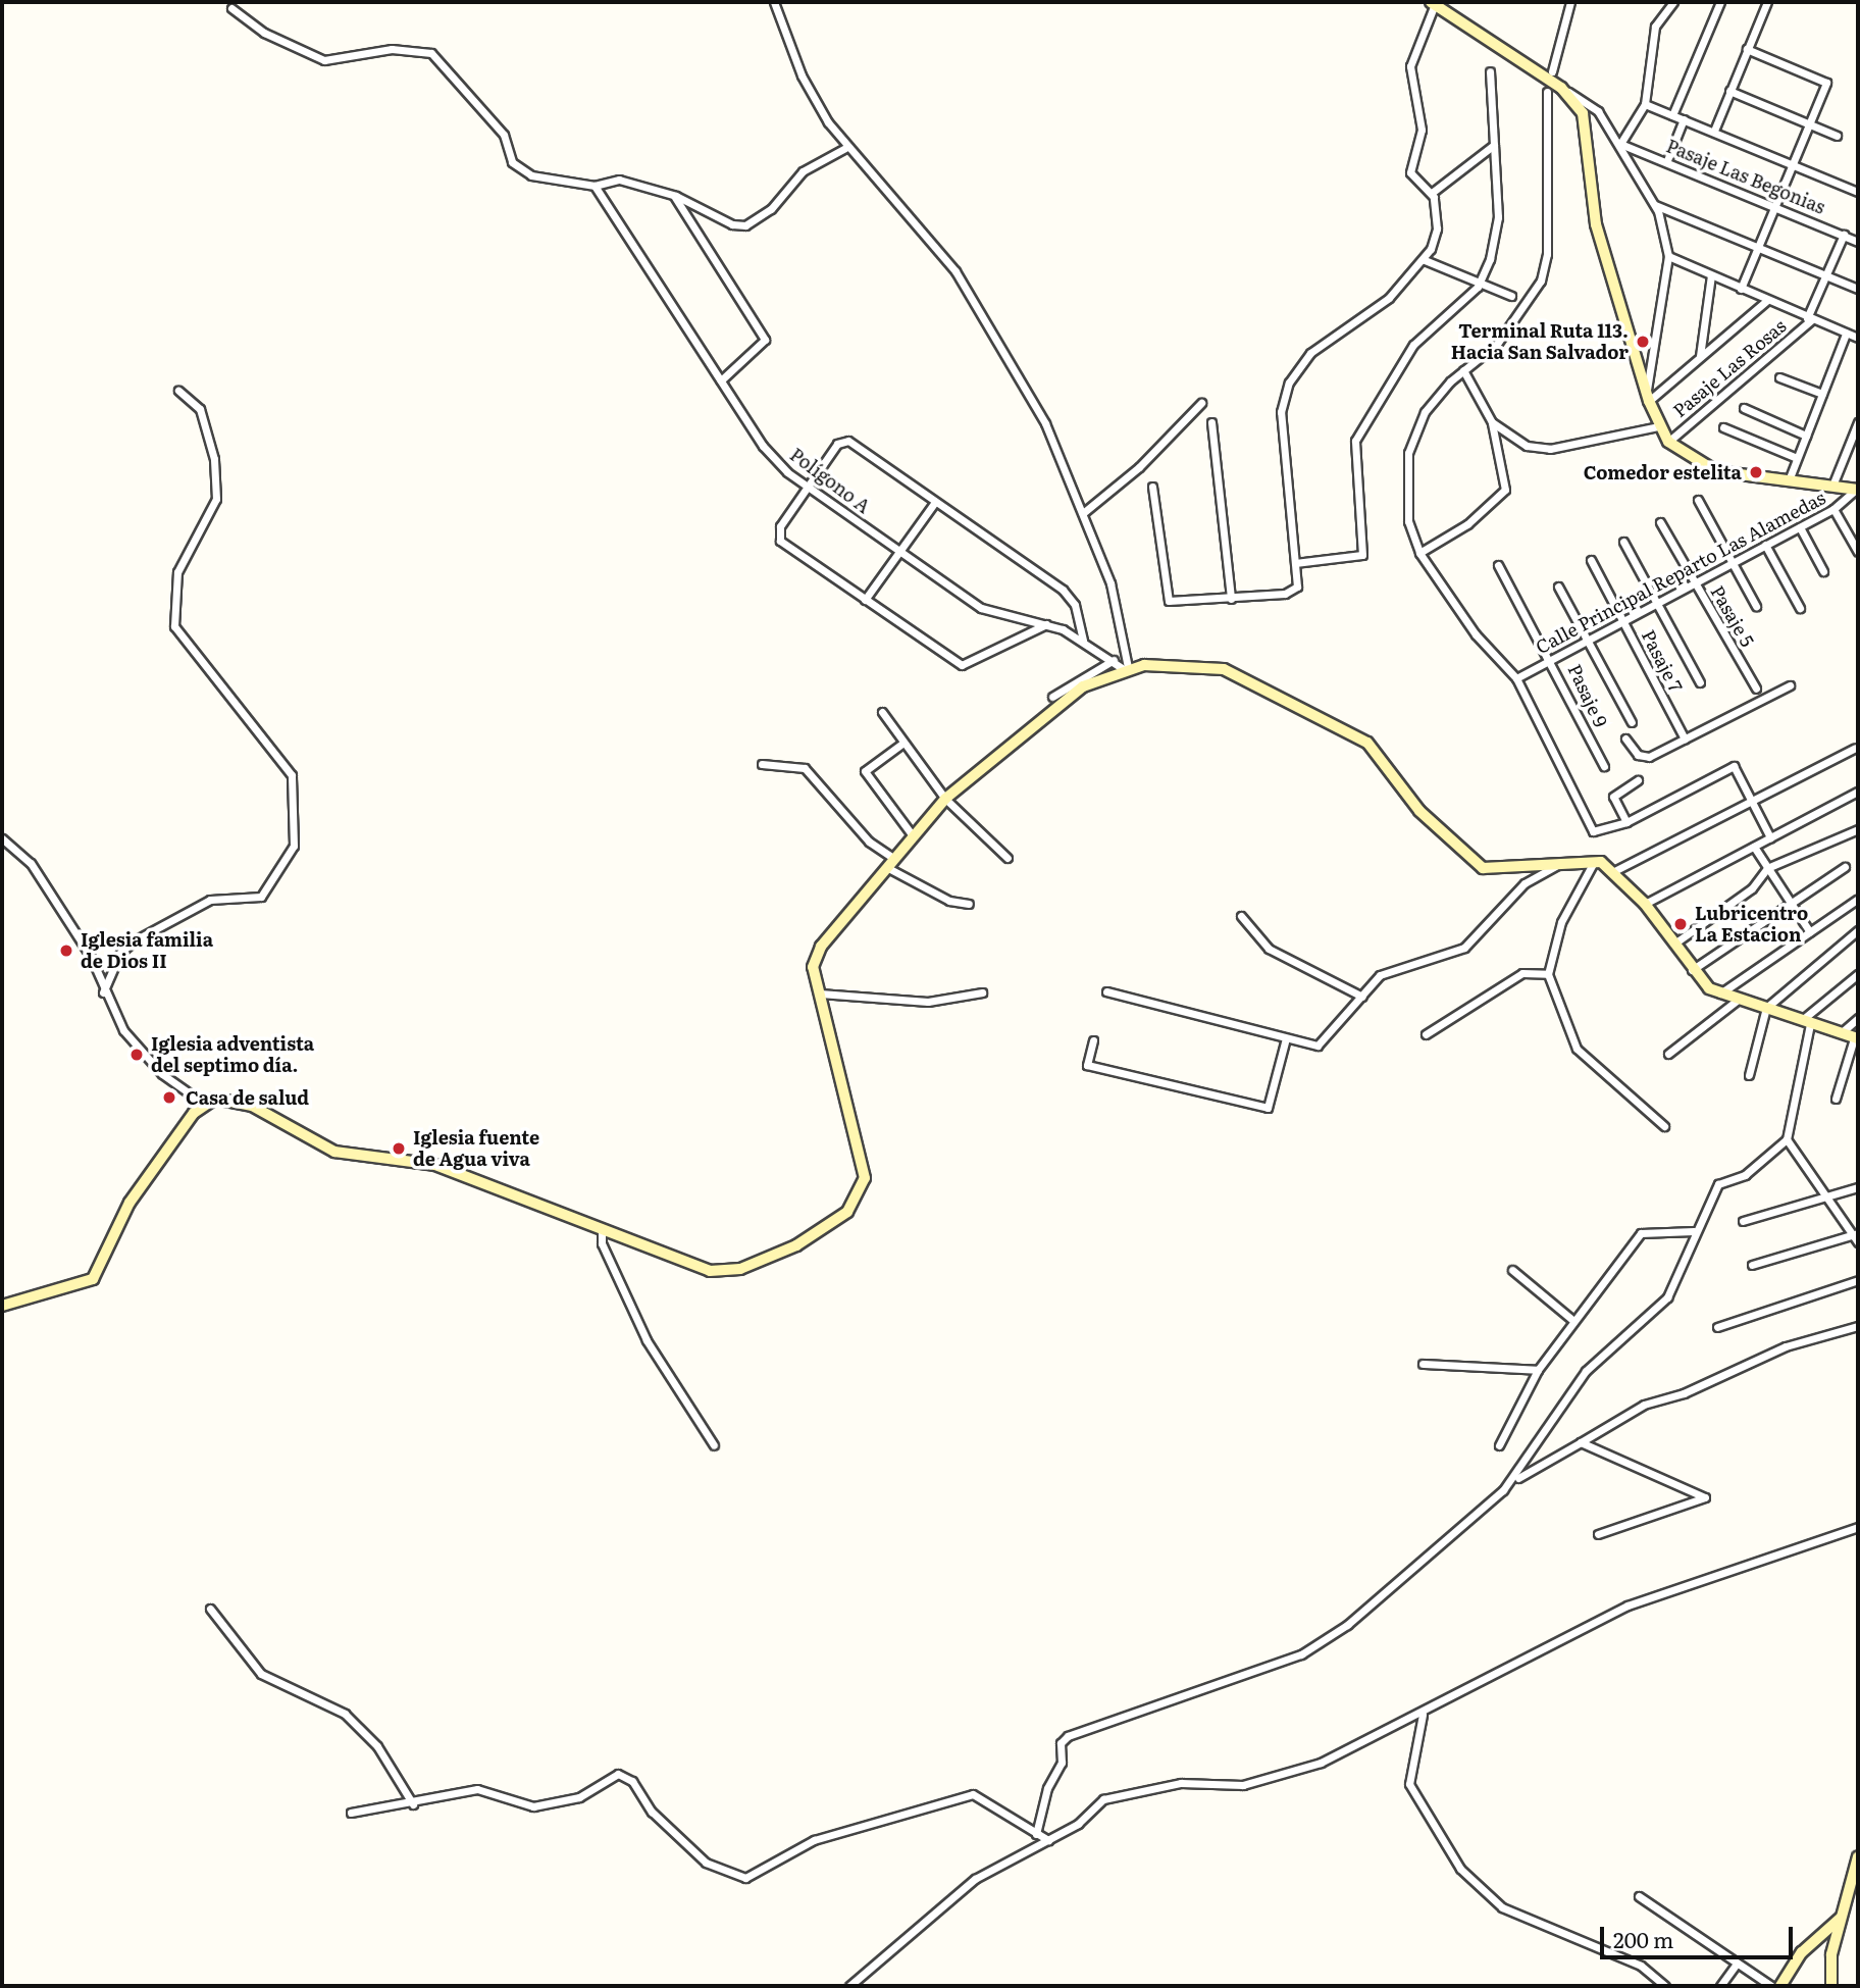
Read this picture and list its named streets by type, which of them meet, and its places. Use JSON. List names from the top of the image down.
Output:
{
  "streets": {
    "street": [
      "Pasaje Las Begonias",
      "Pasaje Las Rosas",
      "Polígono A",
      "Calle Principal Reparto Las Alamedas",
      "Pasaje 5",
      "Pasaje 7",
      "Pasaje 9"
    ]
  },
  "crossings": [
    ["Calle Principal Reparto Las Alamedas", "Pasaje 5"],
    ["Calle Principal Reparto Las Alamedas", "Pasaje 7"],
    ["Calle Principal Reparto Las Alamedas", "Pasaje 9"]
  ],
  "places": [
    "Terminal Ruta 113. Hacia San Salvador",
    "Comedor estelita",
    "Lubricentro La Estacion",
    "Iglesia familia de Dios II",
    "Iglesia adventista del septimo día.",
    "Casa de salud",
    "Iglesia fuente de Agua viva"
  ],
  "scale_bar": "200 m"
}
